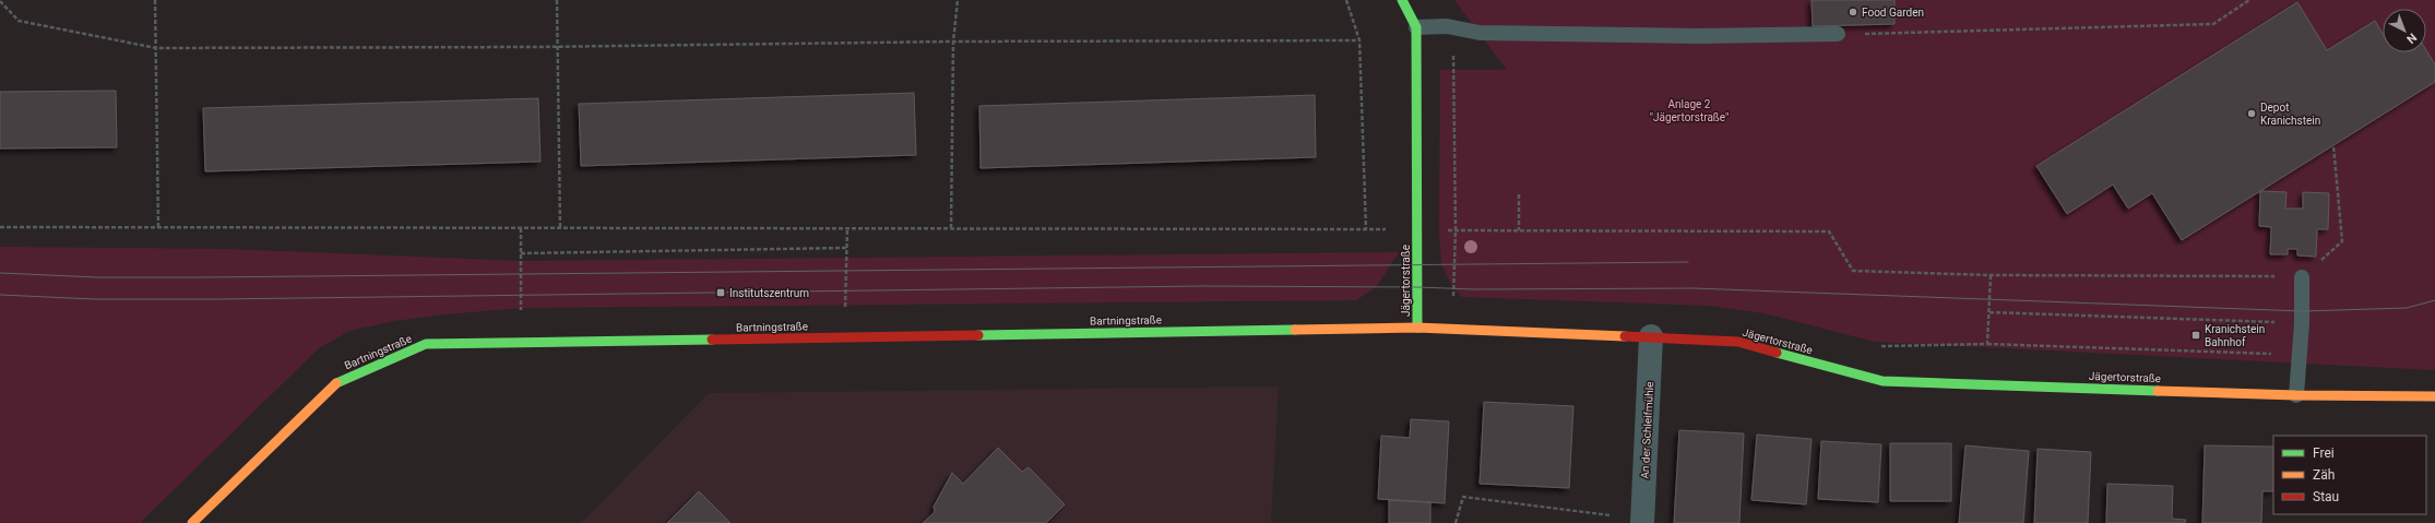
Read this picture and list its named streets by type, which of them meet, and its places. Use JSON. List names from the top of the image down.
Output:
{
  "streets": {
    "street": ["Jägertorstraße", "Bartningstraße", "An der Schleifmühle"]
  },
  "crossings": [
    ["Jägertorstraße", "Bartningstraße"],
    ["Jägertorstraße", "An der Schleifmühle"]
  ],
  "parks": ["Anlage 2 \"Jägertorstraße\""],
  "places": {
    "other": ["Food Garden", "Depot Kranichstein"],
    "transit": ["Institutszentrum", "Kranichstein Bahnhof"]
  },
  "legend": ["Frei", "Zäh", "Stau"],
  "north": "bottom right"
}
